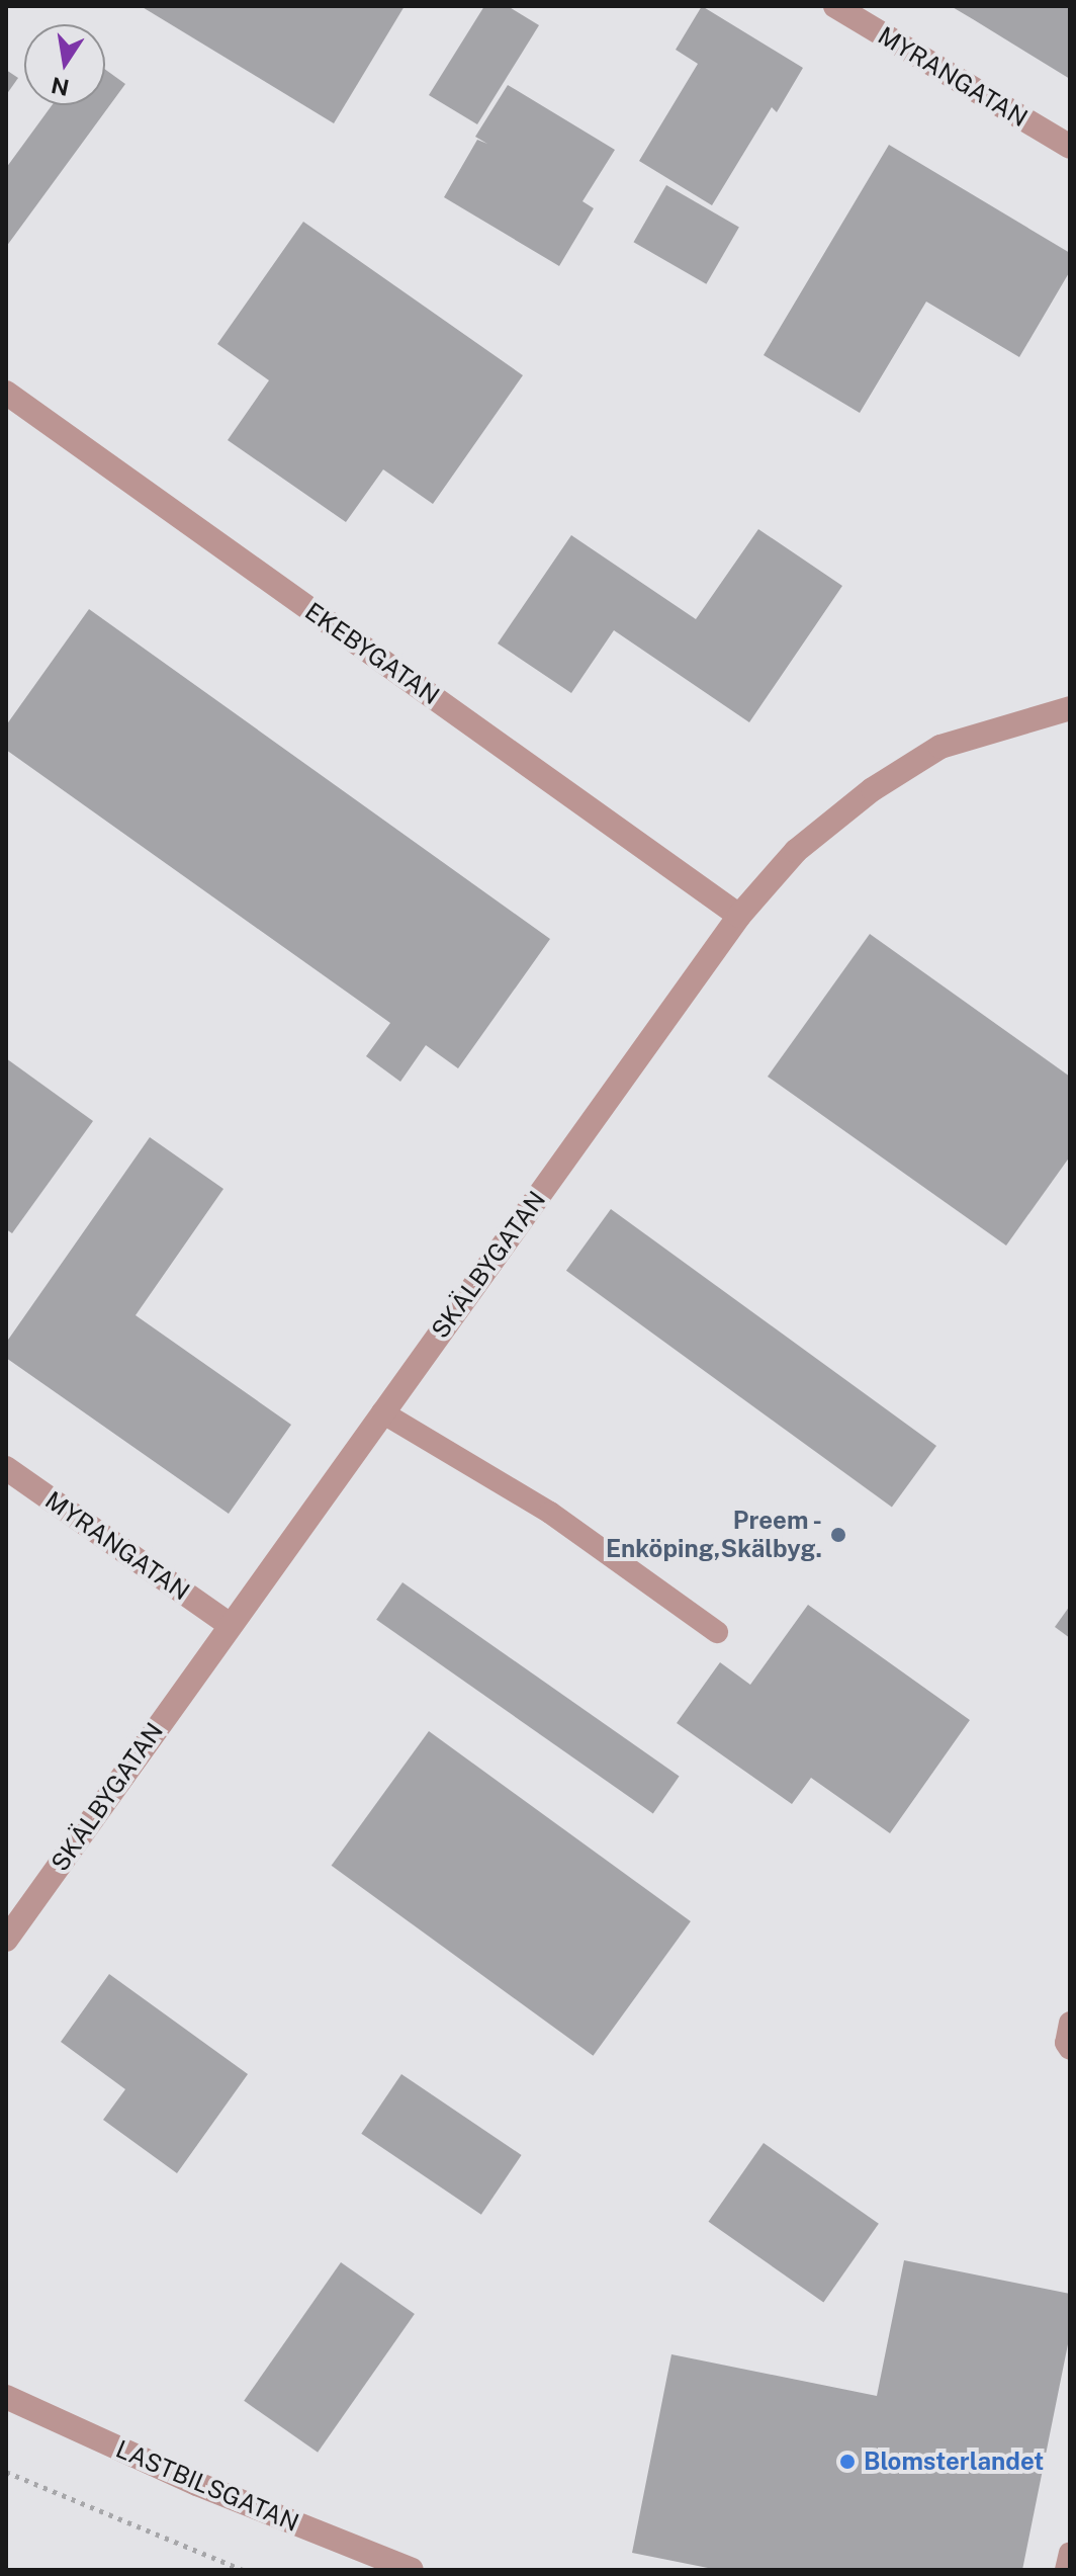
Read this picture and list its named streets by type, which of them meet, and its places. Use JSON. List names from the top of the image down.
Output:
{
  "streets": {
    "street": [
      "MYRANGATAN",
      "EKEBYGATAN",
      "SKÄLBYGATAN",
      "LASTBILSGATAN"
    ]
  },
  "crossings": [
    ["MYRANGATAN", "SKÄLBYGATAN"],
    ["EKEBYGATAN", "SKÄLBYGATAN"]
  ],
  "places": ["Preem - Enköping,Skälbyg.", "Blomsterlandet"],
  "north": "bottom"
}
